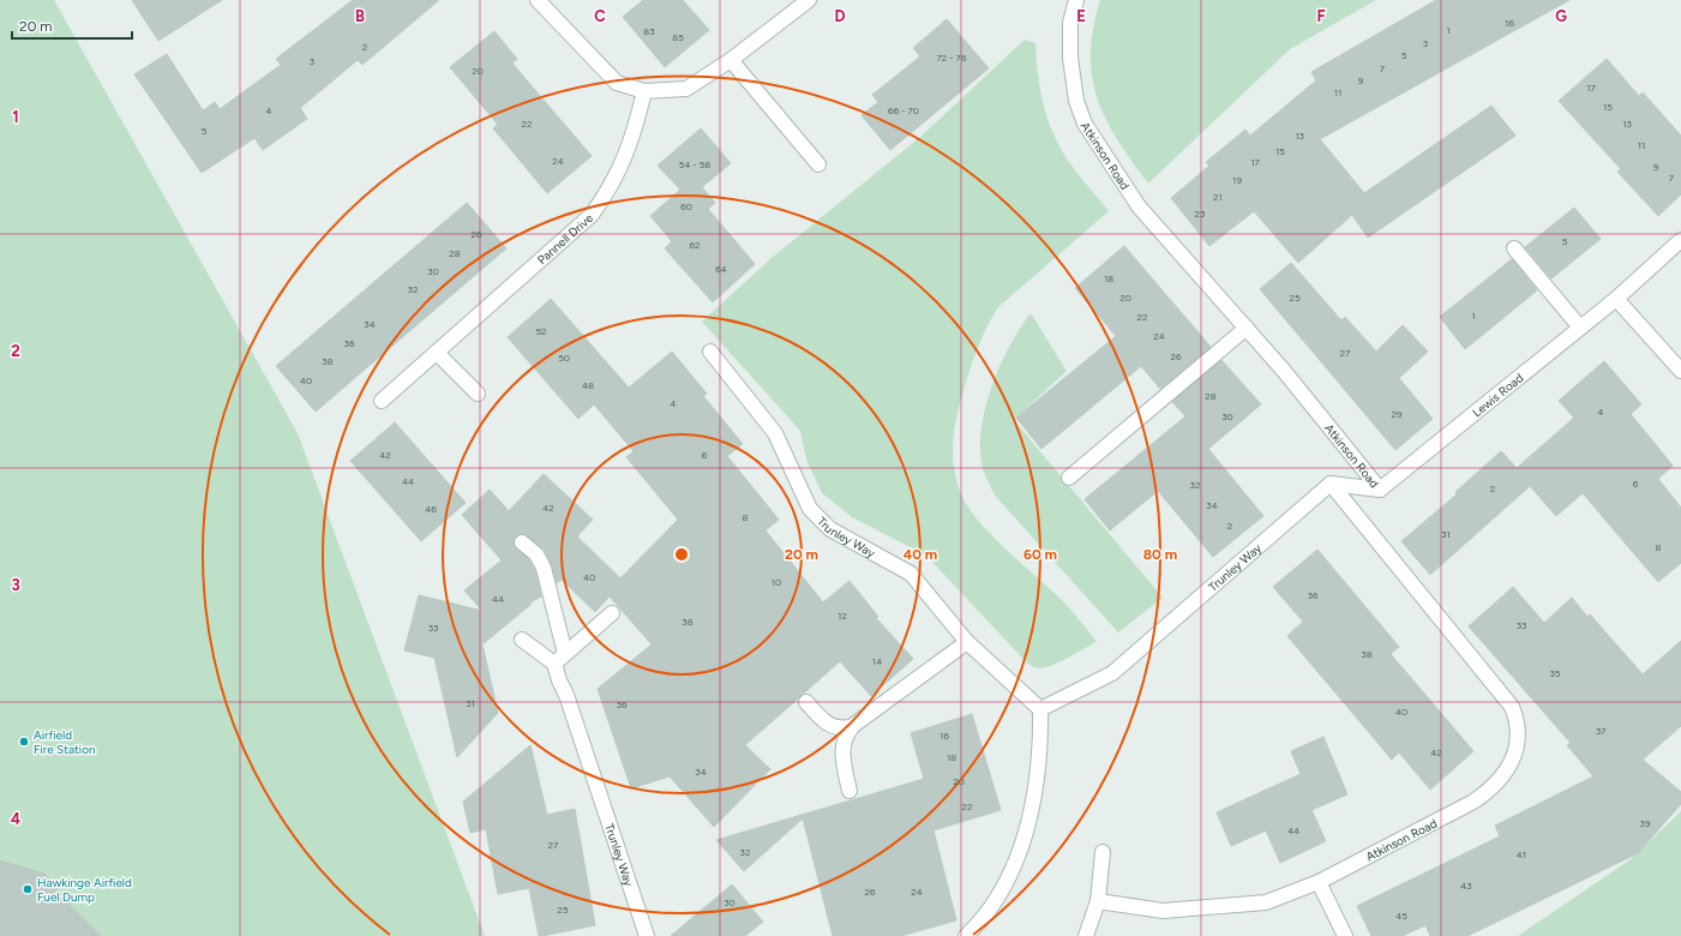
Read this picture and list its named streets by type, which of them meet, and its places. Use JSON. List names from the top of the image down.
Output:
{
  "streets": {
    "street": [
      "Atkinson Road",
      "Pannell Drive",
      "Lewis Road",
      "Trunley Way"
    ]
  },
  "crossings": [
    ["Atkinson Road", "Lewis Road"],
    ["Atkinson Road", "Trunley Way"]
  ],
  "places": ["Airfield Fire Station", "Hawkinge Airfield Fuel Dump"],
  "house_numbers": [
    "16",
    "1",
    "83",
    "85",
    "3",
    "2",
    "5",
    "72 - 76",
    "3",
    "7",
    "20",
    "9",
    "17",
    "11",
    "15",
    "4",
    "66 - 70",
    "22",
    "13",
    "5",
    "13",
    "11",
    "15",
    "24",
    "17",
    "54 - 58",
    "9",
    "7",
    "19",
    "21",
    "60",
    "23",
    "26",
    "5",
    "62",
    "28",
    "64",
    "30",
    "18",
    "32",
    "20",
    "25",
    "1",
    "22",
    "34",
    "52",
    "24",
    "36",
    "27",
    "26",
    "50",
    "38",
    "40",
    "48",
    "28",
    "4",
    "4",
    "29",
    "30",
    "42",
    "6",
    "44",
    "6",
    "32",
    "2",
    "34",
    "42",
    "46",
    "8",
    "2",
    "31",
    "8",
    "40",
    "10",
    "36",
    "44",
    "12",
    "38",
    "33",
    "33",
    "38",
    "14",
    "35",
    "31",
    "36",
    "40",
    "37",
    "16",
    "42",
    "18",
    "34",
    "20",
    "22",
    "39",
    "44",
    "27",
    "32",
    "41",
    "43",
    "26",
    "24",
    "30",
    "25",
    "45"
  ],
  "scale_bar": "20 m",
  "grid": {
    "columns": [
      "B",
      "C",
      "D",
      "E",
      "F",
      "G"
    ],
    "rows": [
      "1",
      "2",
      "3",
      "4"
    ]
  },
  "rings": [
    "20 m",
    "40 m",
    "60 m",
    "80 m"
  ]
}
